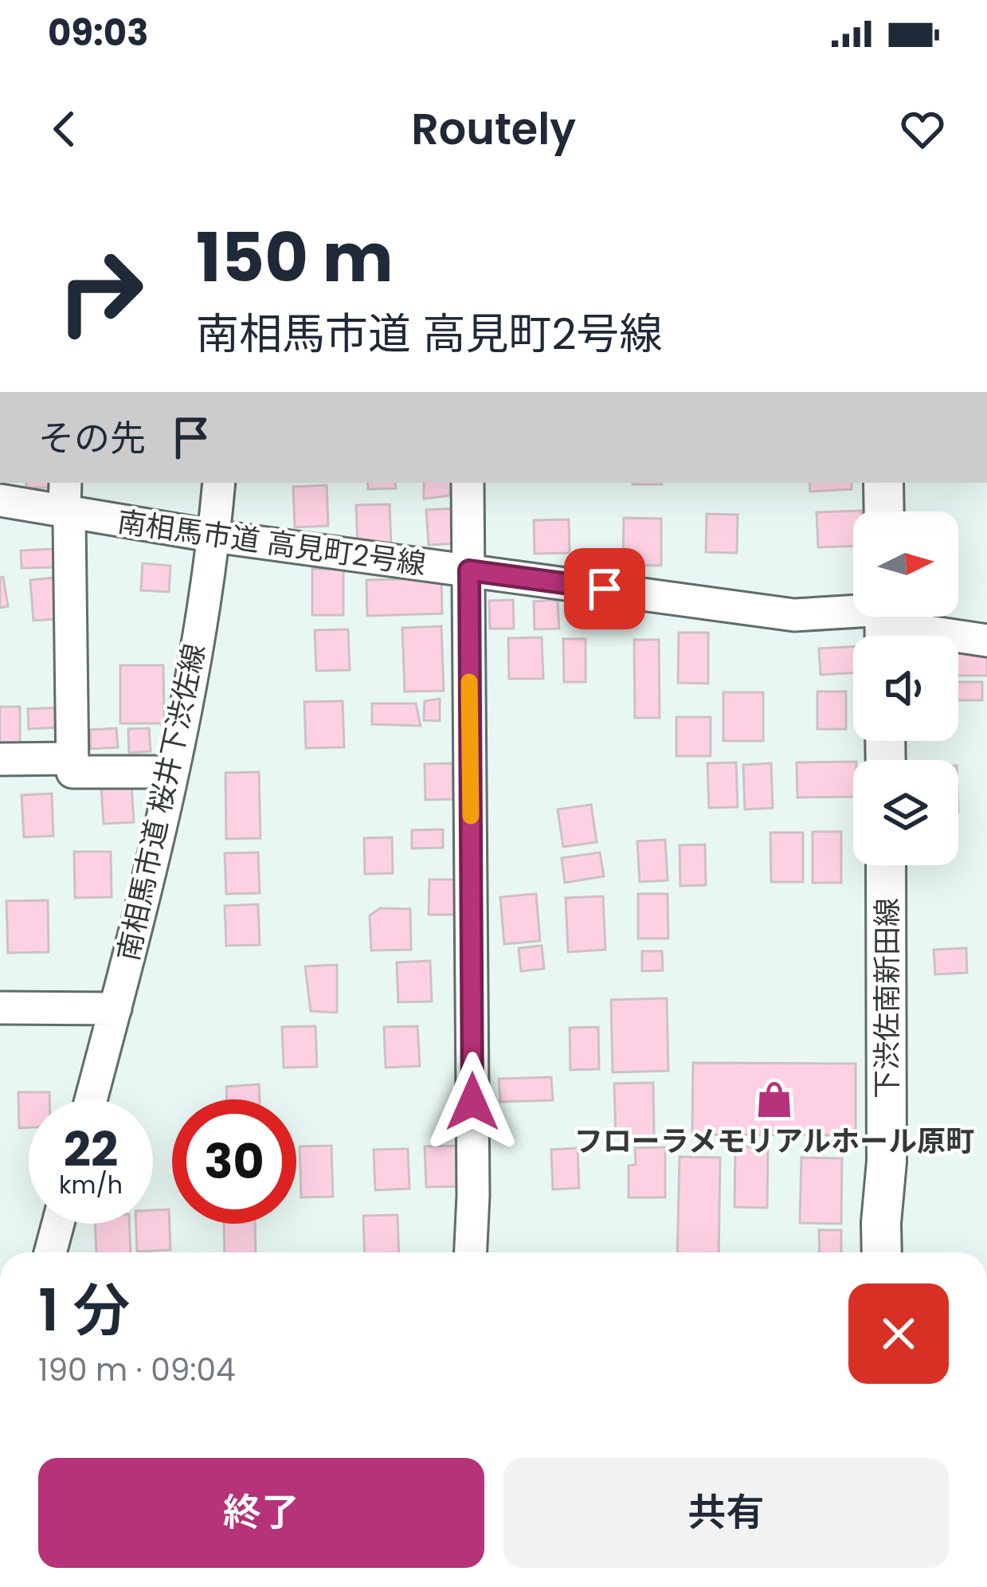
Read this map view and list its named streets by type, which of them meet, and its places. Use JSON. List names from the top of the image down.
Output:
{
  "streets": {
    "main road": ["下渋佐南新田線"],
    "street": ["南相馬市道 高見町2号線", "南相馬市道 桜井下渋佐線"]
  },
  "crossings": [
    ["南相馬市道 高見町2号線", "南相馬市道 桜井下渋佐線"]
  ],
  "places": {
    "shop": ["フローラメモリアルホール原町"]
  },
  "north": "right",
  "page": {
    "status": "09:03",
    "header": "Routely",
    "turn": ["150 m", "南相馬市道 高見町2号線"],
    "then": "その先",
    "speed": "22 km/h",
    "limit": "30",
    "heading": ["1 分", "190 m · 09:04"],
    "buttons": ["終了", "共有"]
  }
}
